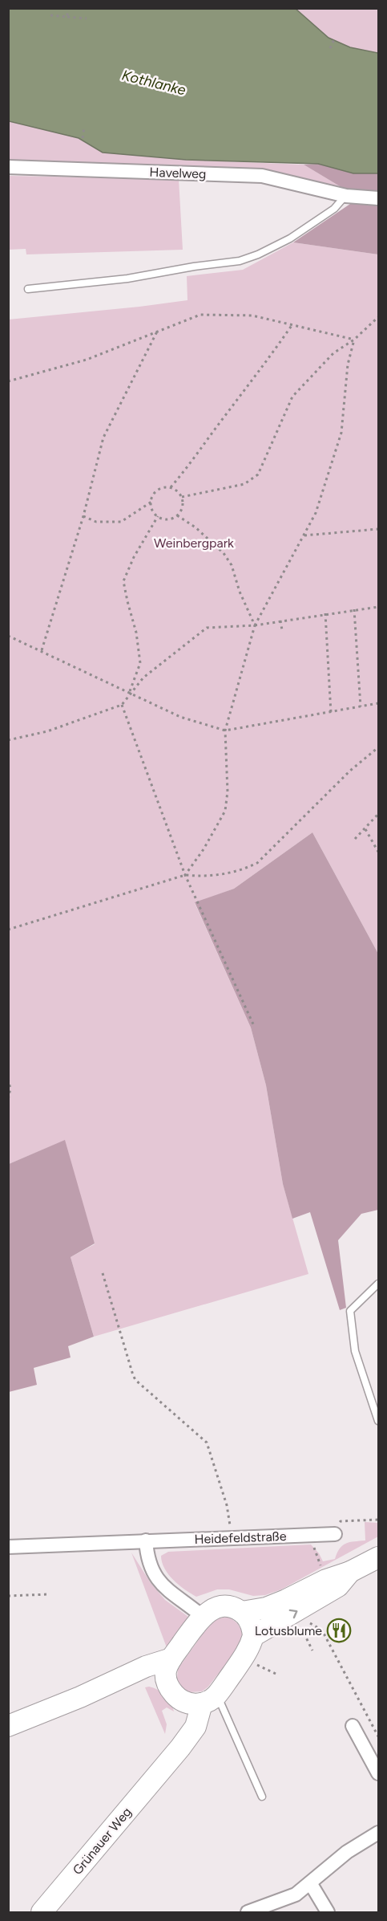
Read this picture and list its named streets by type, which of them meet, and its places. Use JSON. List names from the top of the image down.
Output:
{
  "streets": {
    "main road": ["Grünauer Weg"],
    "street": ["Havelweg", "Heidefeldstraße"]
  },
  "water": ["Kothlanke"],
  "parks": ["Weinbergpark"],
  "places": {
    "restaurant": ["Lotusblume"]
  }
}
